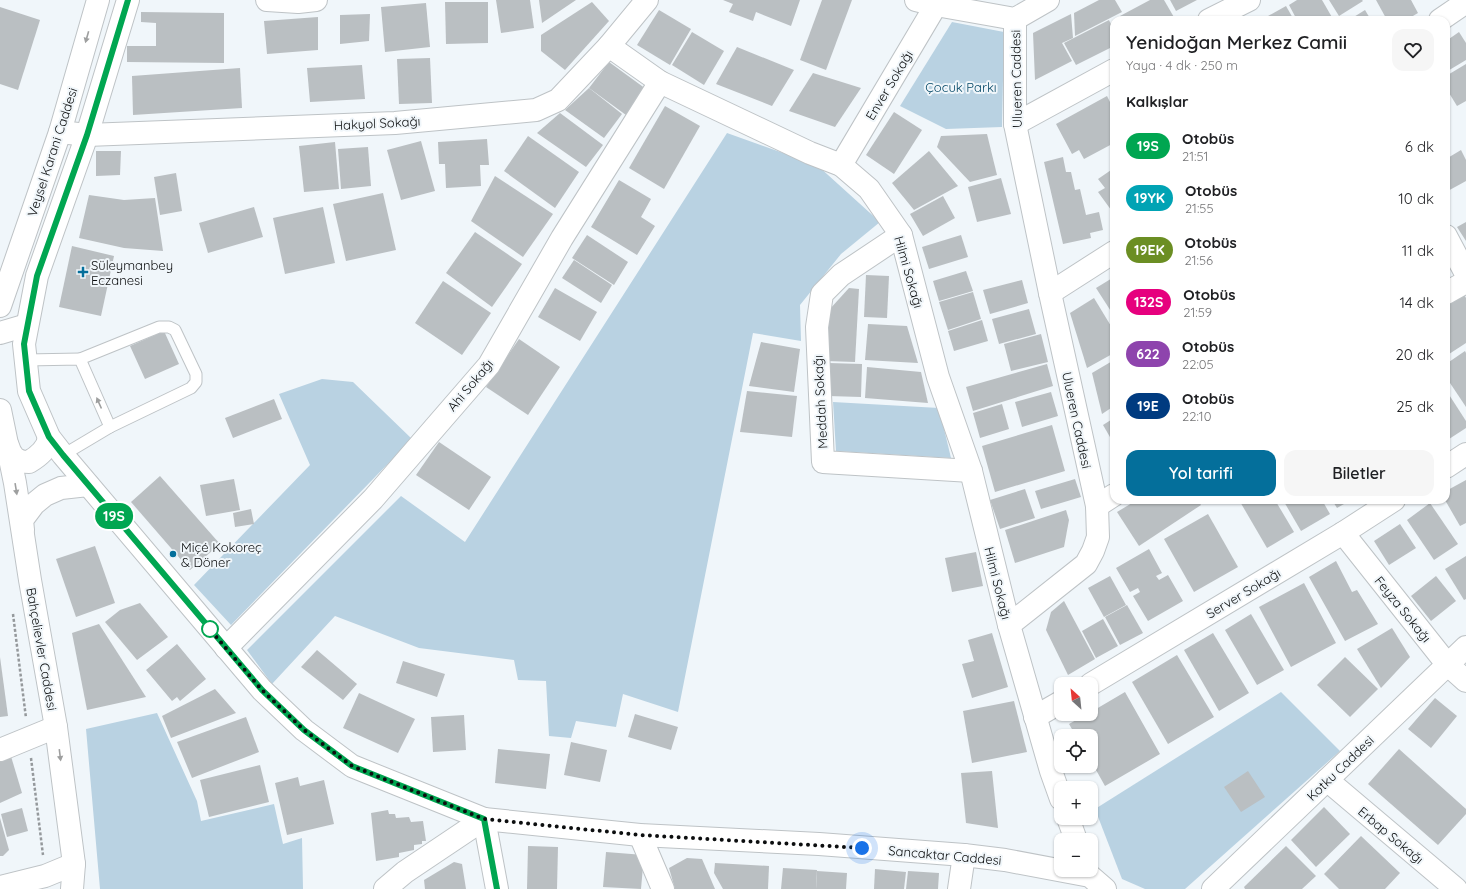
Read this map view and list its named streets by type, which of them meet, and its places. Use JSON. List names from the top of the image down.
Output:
{
  "streets": {
    "street": [
      "Ulueren Caddesi",
      "Enver Sokağı",
      "Hakyol Sokağı",
      "Veysel Karani Caddesi",
      "Hilmi Sokağı",
      "Ahi Sokağı",
      "Meddah Sokağı",
      "Server Sokağı",
      "Feyza Sokağı",
      "Bahçelievler Caddesi",
      "Kotku Caddesi",
      "Erbap Sokağı",
      "Sancaktar Caddesi"
    ]
  },
  "crossings": [
    ["Ulueren Caddesi", "Hilmi Sokağı"],
    ["Enver Sokağı", "Hilmi Sokağı"],
    ["Hakyol Sokağı", "Veysel Karani Caddesi"],
    ["Hakyol Sokağı", "Hilmi Sokağı"],
    ["Hilmi Sokağı", "Ahi Sokağı"],
    ["Hilmi Sokağı", "Meddah Sokağı"],
    ["Ahi Sokağı", "Sancaktar Caddesi"],
    ["Server Sokağı", "Feyza Sokağı"],
    ["Feyza Sokağı", "Kotku Caddesi"],
    ["Kotku Caddesi", "Erbap Sokağı"]
  ],
  "one_way": ["Bahçelievler Caddesi"],
  "parks": ["Çocuk Parkı"],
  "places": {
    "health": ["Süleymanbey Eczanesi"],
    "other": ["Miçé Kokoreç & Döner"]
  },
  "lines": ["bus line 19S"],
  "north": "top left",
  "page": {
    "on_map": "19S",
    "heading": [
      ["Yenidoğan Merkez Camii", "Yaya · 4 dk · 250 m"],
      "Kalkışlar"
    ],
    "list": [
      {
        "mark": "19S",
        "name": "Otobüs",
        "note": "21:51",
        "value": "6 dk"
      },
      {
        "mark": "19YK",
        "name": "Otobüs",
        "note": "21:55",
        "value": "10 dk"
      },
      {
        "mark": "19EK",
        "name": "Otobüs",
        "note": "21:56",
        "value": "11 dk"
      },
      {
        "mark": "132S",
        "name": "Otobüs",
        "note": "21:59",
        "value": "14 dk"
      },
      {
        "mark": "622",
        "name": "Otobüs",
        "note": "22:05",
        "value": "20 dk"
      },
      {
        "mark": "19E",
        "name": "Otobüs",
        "note": "22:10",
        "value": "25 dk"
      }
    ],
    "buttons": ["Yol tarifi", "Biletler"],
    "map_buttons": ["+", "−"]
  }
}
